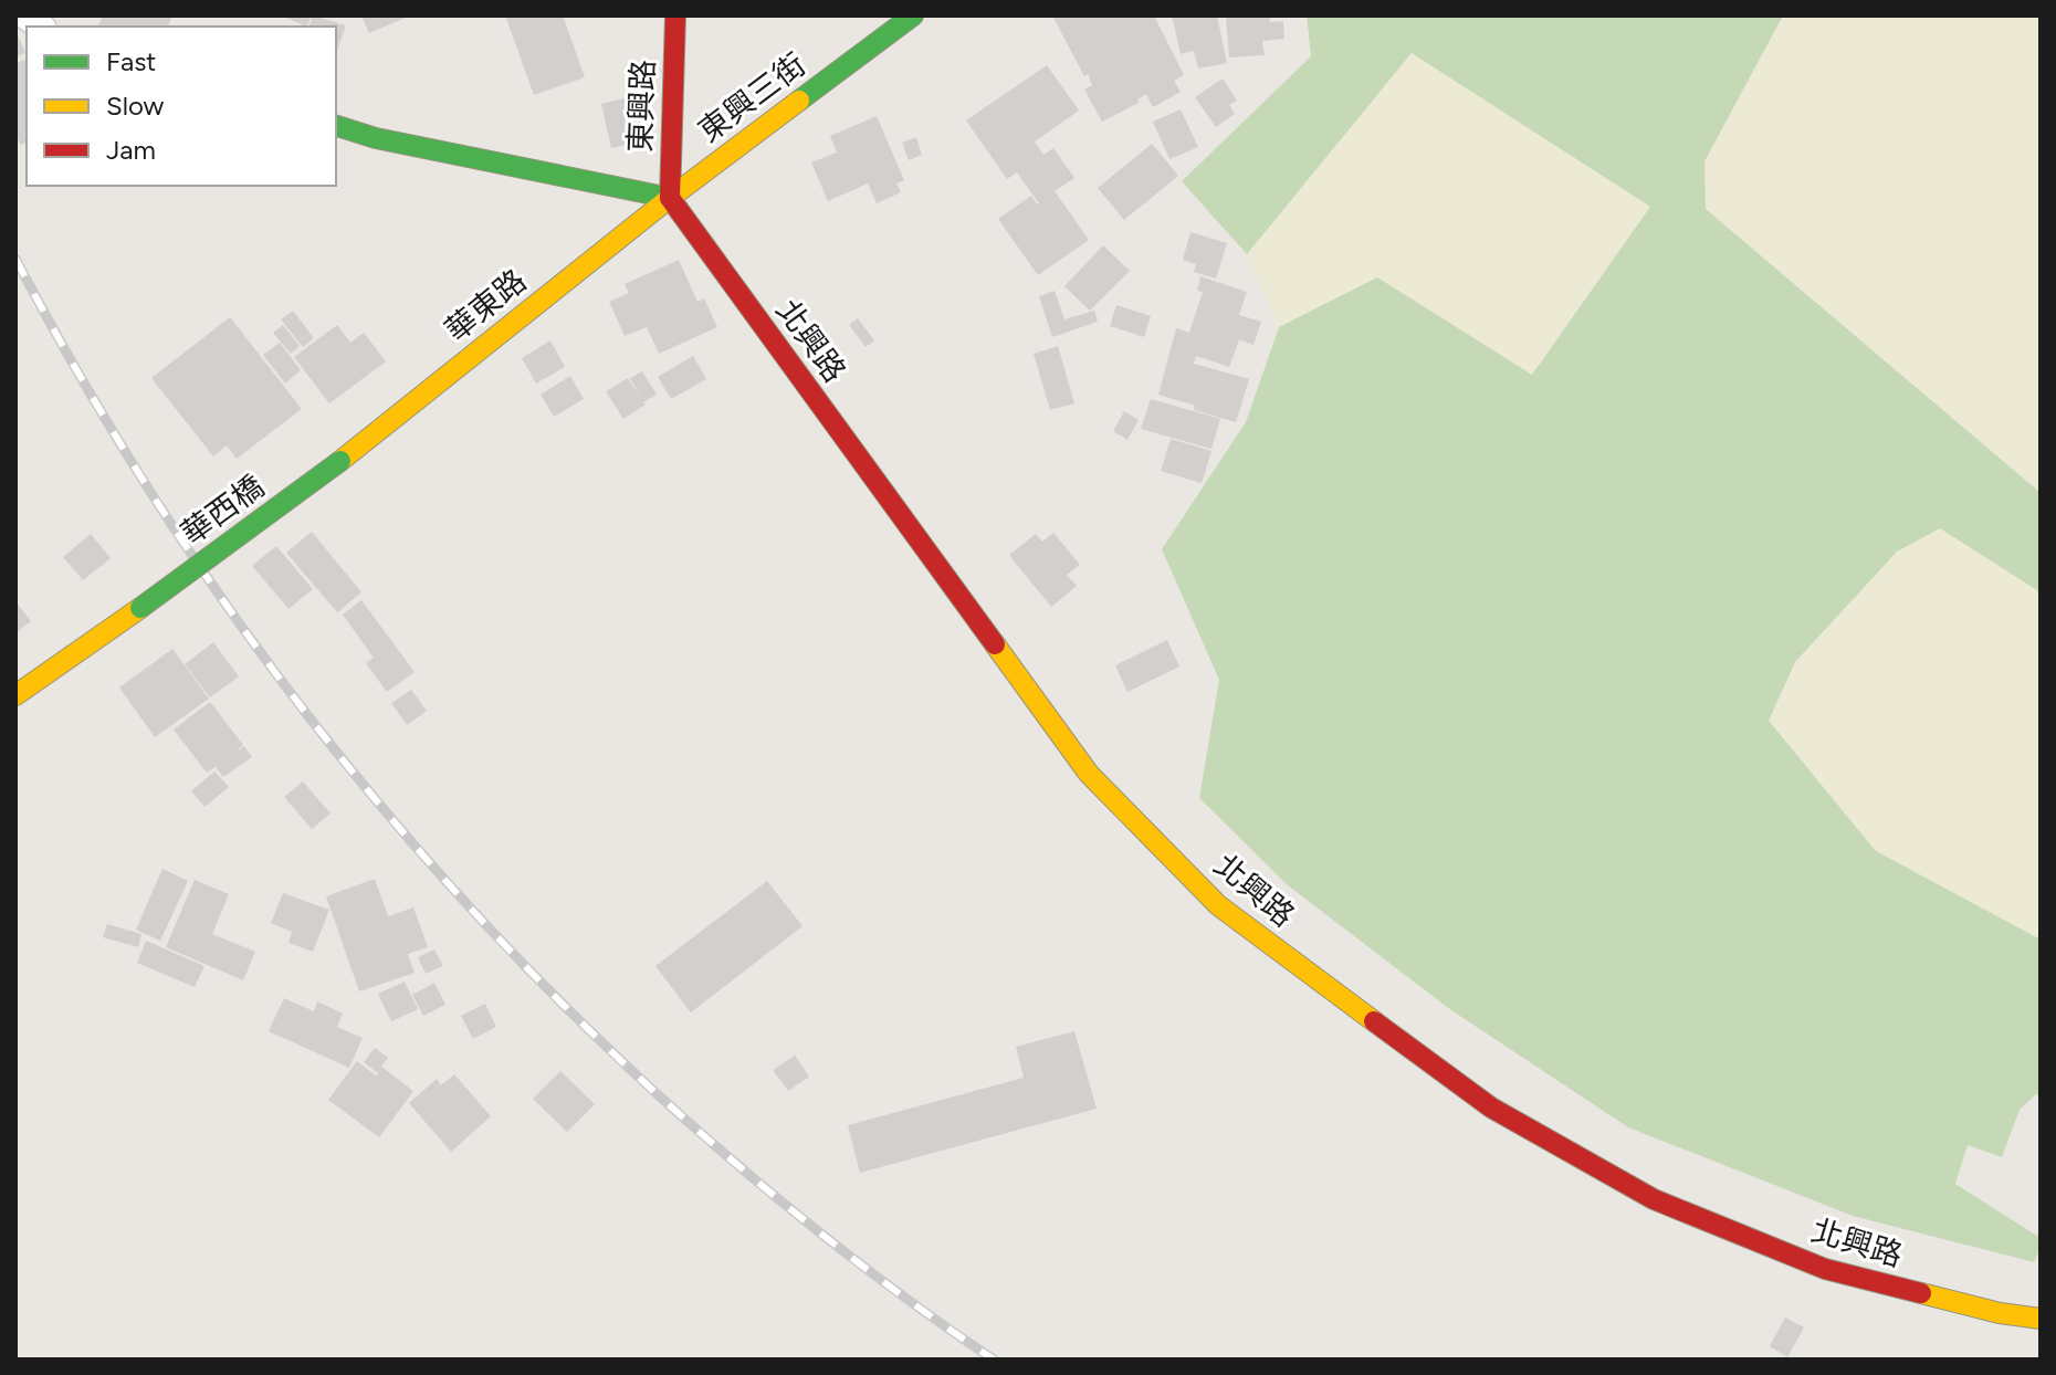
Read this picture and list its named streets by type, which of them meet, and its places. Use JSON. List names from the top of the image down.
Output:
{
  "streets": {
    "street": [
      "東興三街",
      "東興路",
      "華東路",
      "北興路",
      "華西橋"
    ]
  },
  "crossings": [
    ["東興三街", "東興路"],
    ["東興三街", "華東路"],
    ["東興三街", "北興路"],
    ["東興路", "華東路"],
    ["東興路", "北興路"],
    ["華東路", "北興路"],
    ["華東路", "華西橋"]
  ],
  "legend": ["Fast", "Slow", "Jam"]
}
